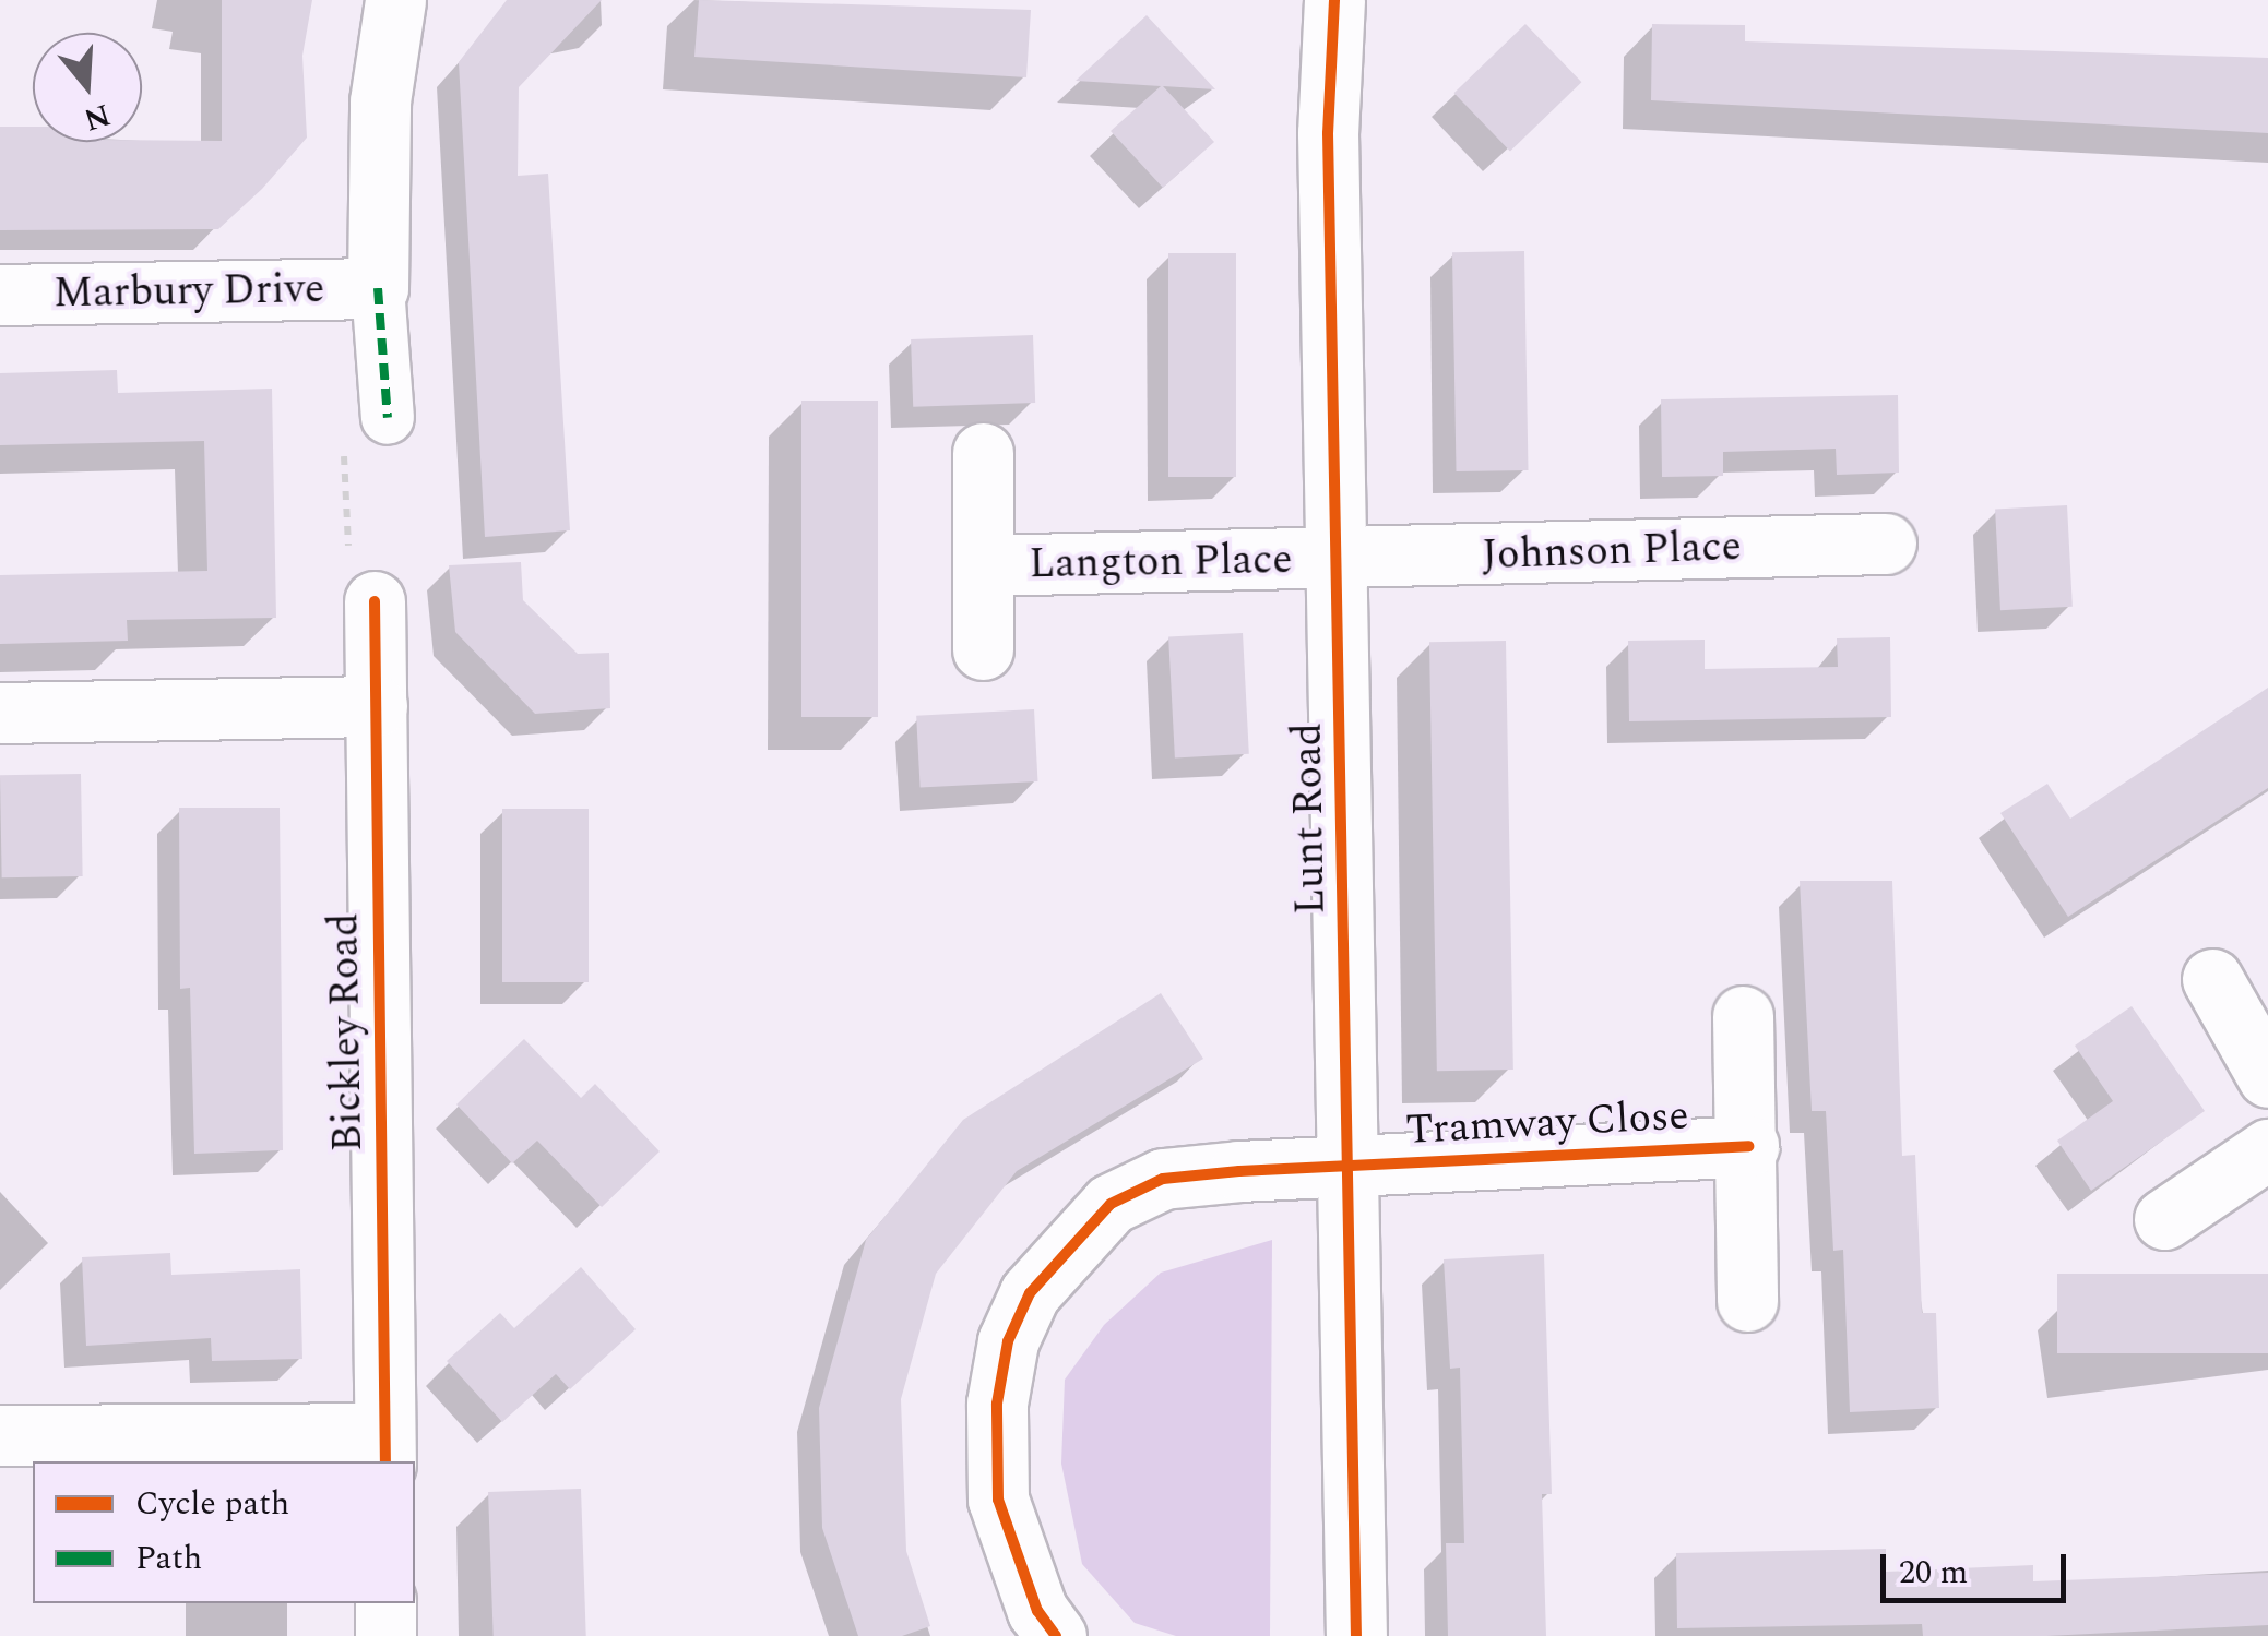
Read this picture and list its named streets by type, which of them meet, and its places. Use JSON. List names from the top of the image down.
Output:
{
  "streets": {
    "street": [
      "Marbury Drive",
      "Johnson Place",
      "Langton Place",
      "Lunt Road",
      "Bickley Road",
      "Tramway Close"
    ]
  },
  "crossings": [
    ["Johnson Place", "Langton Place"],
    ["Johnson Place", "Lunt Road"],
    ["Langton Place", "Lunt Road"],
    ["Lunt Road", "Tramway Close"]
  ],
  "legend": ["Cycle path", "Path"],
  "scale_bar": "20 m",
  "north": "bottom"
}
